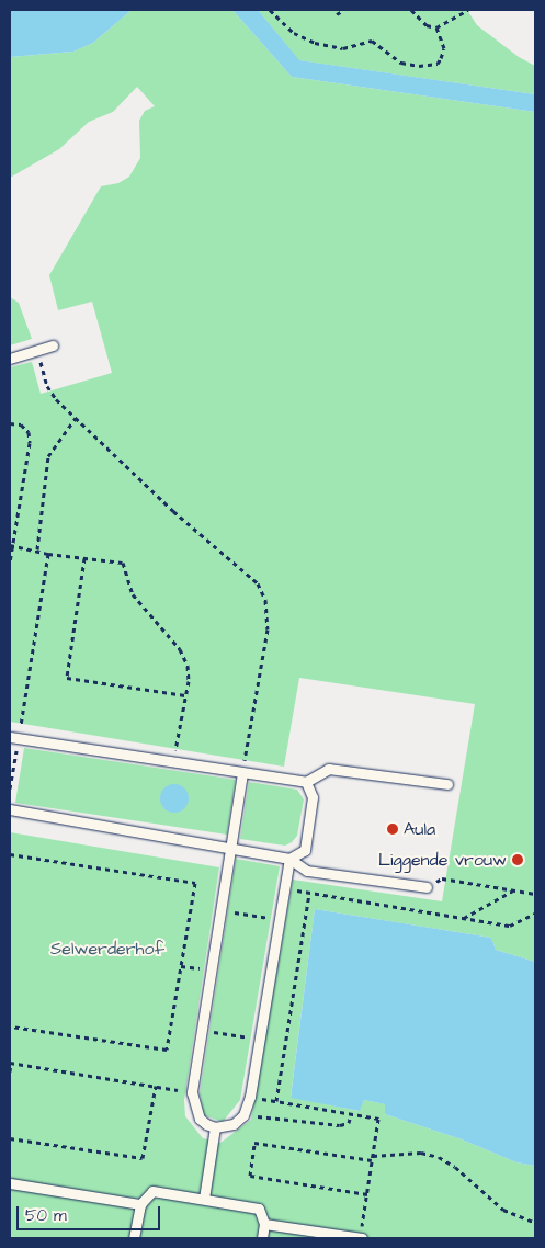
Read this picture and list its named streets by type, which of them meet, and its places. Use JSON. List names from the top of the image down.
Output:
{
  "parks": ["Selwerderhof"],
  "places": ["Aula", "Liggende vrouw"],
  "scale_bar": "50 m"
}
